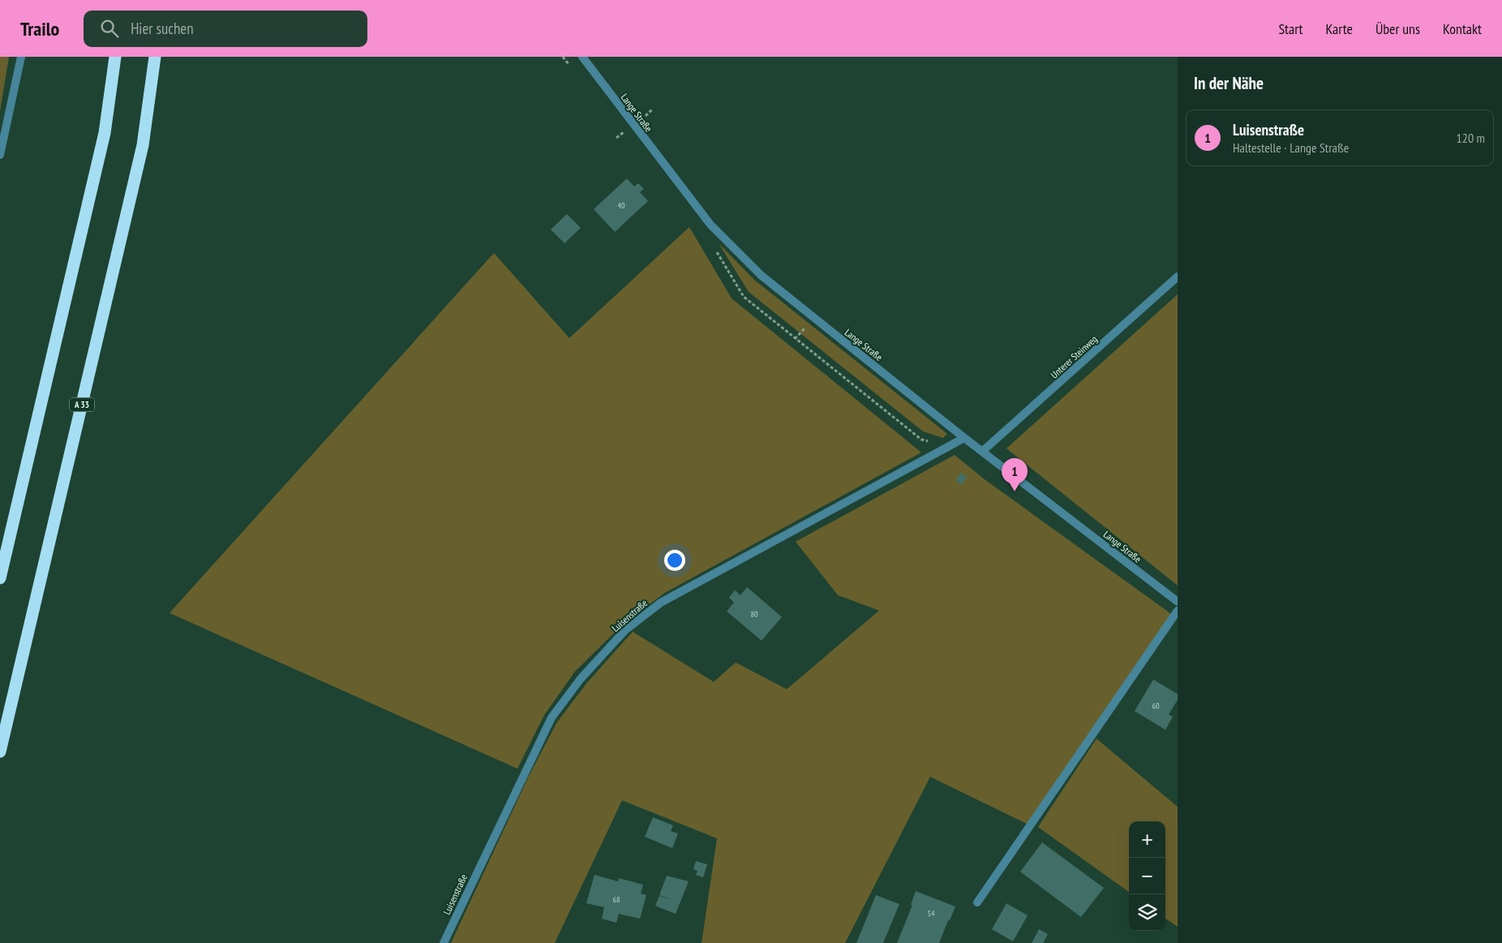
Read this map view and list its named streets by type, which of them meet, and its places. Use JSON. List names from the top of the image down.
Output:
{
  "streets": {
    "highway": ["A 33"],
    "street": ["Lange Straße", "Unterer Steinweg", "Luisenstraße"]
  },
  "crossings": [
    ["Lange Straße", "Unterer Steinweg"],
    ["Lange Straße", "Luisenstraße"]
  ],
  "house_numbers": [
    "40",
    "80",
    "60",
    "68",
    "54"
  ],
  "page": {
    "header": "Trailo",
    "search": "Hier suchen",
    "nav": [
      "Start",
      "Karte",
      "Über uns",
      "Kontakt"
    ],
    "heading": "In der Nähe",
    "list": [
      {
        "mark": "1",
        "name": "Luisenstraße",
        "note": "Haltestelle · Lange Straße",
        "value": "120 m"
      }
    ],
    "pins": "1",
    "map_buttons": ["+", "−"]
  }
}
